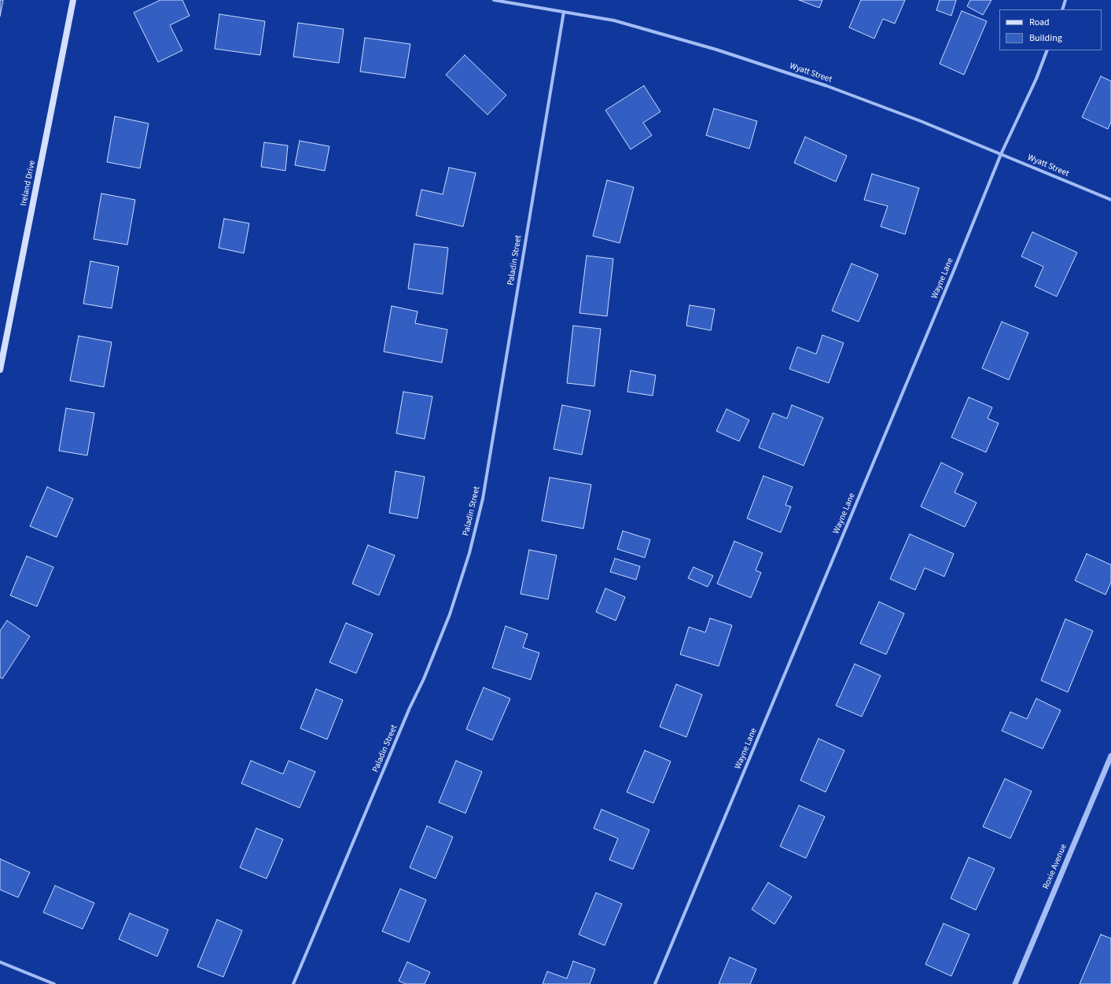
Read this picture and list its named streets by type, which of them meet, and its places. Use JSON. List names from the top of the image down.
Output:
{
  "streets": {
    "main road": ["Ireland Drive"],
    "street": [
      "Wyatt Street",
      "Paladin Street",
      "Wayne Lane",
      "Roxie Avenue"
    ]
  },
  "crossings": [
    ["Wyatt Street", "Paladin Street"],
    ["Wyatt Street", "Wayne Lane"]
  ],
  "legend": ["Road", "Building"]
}
